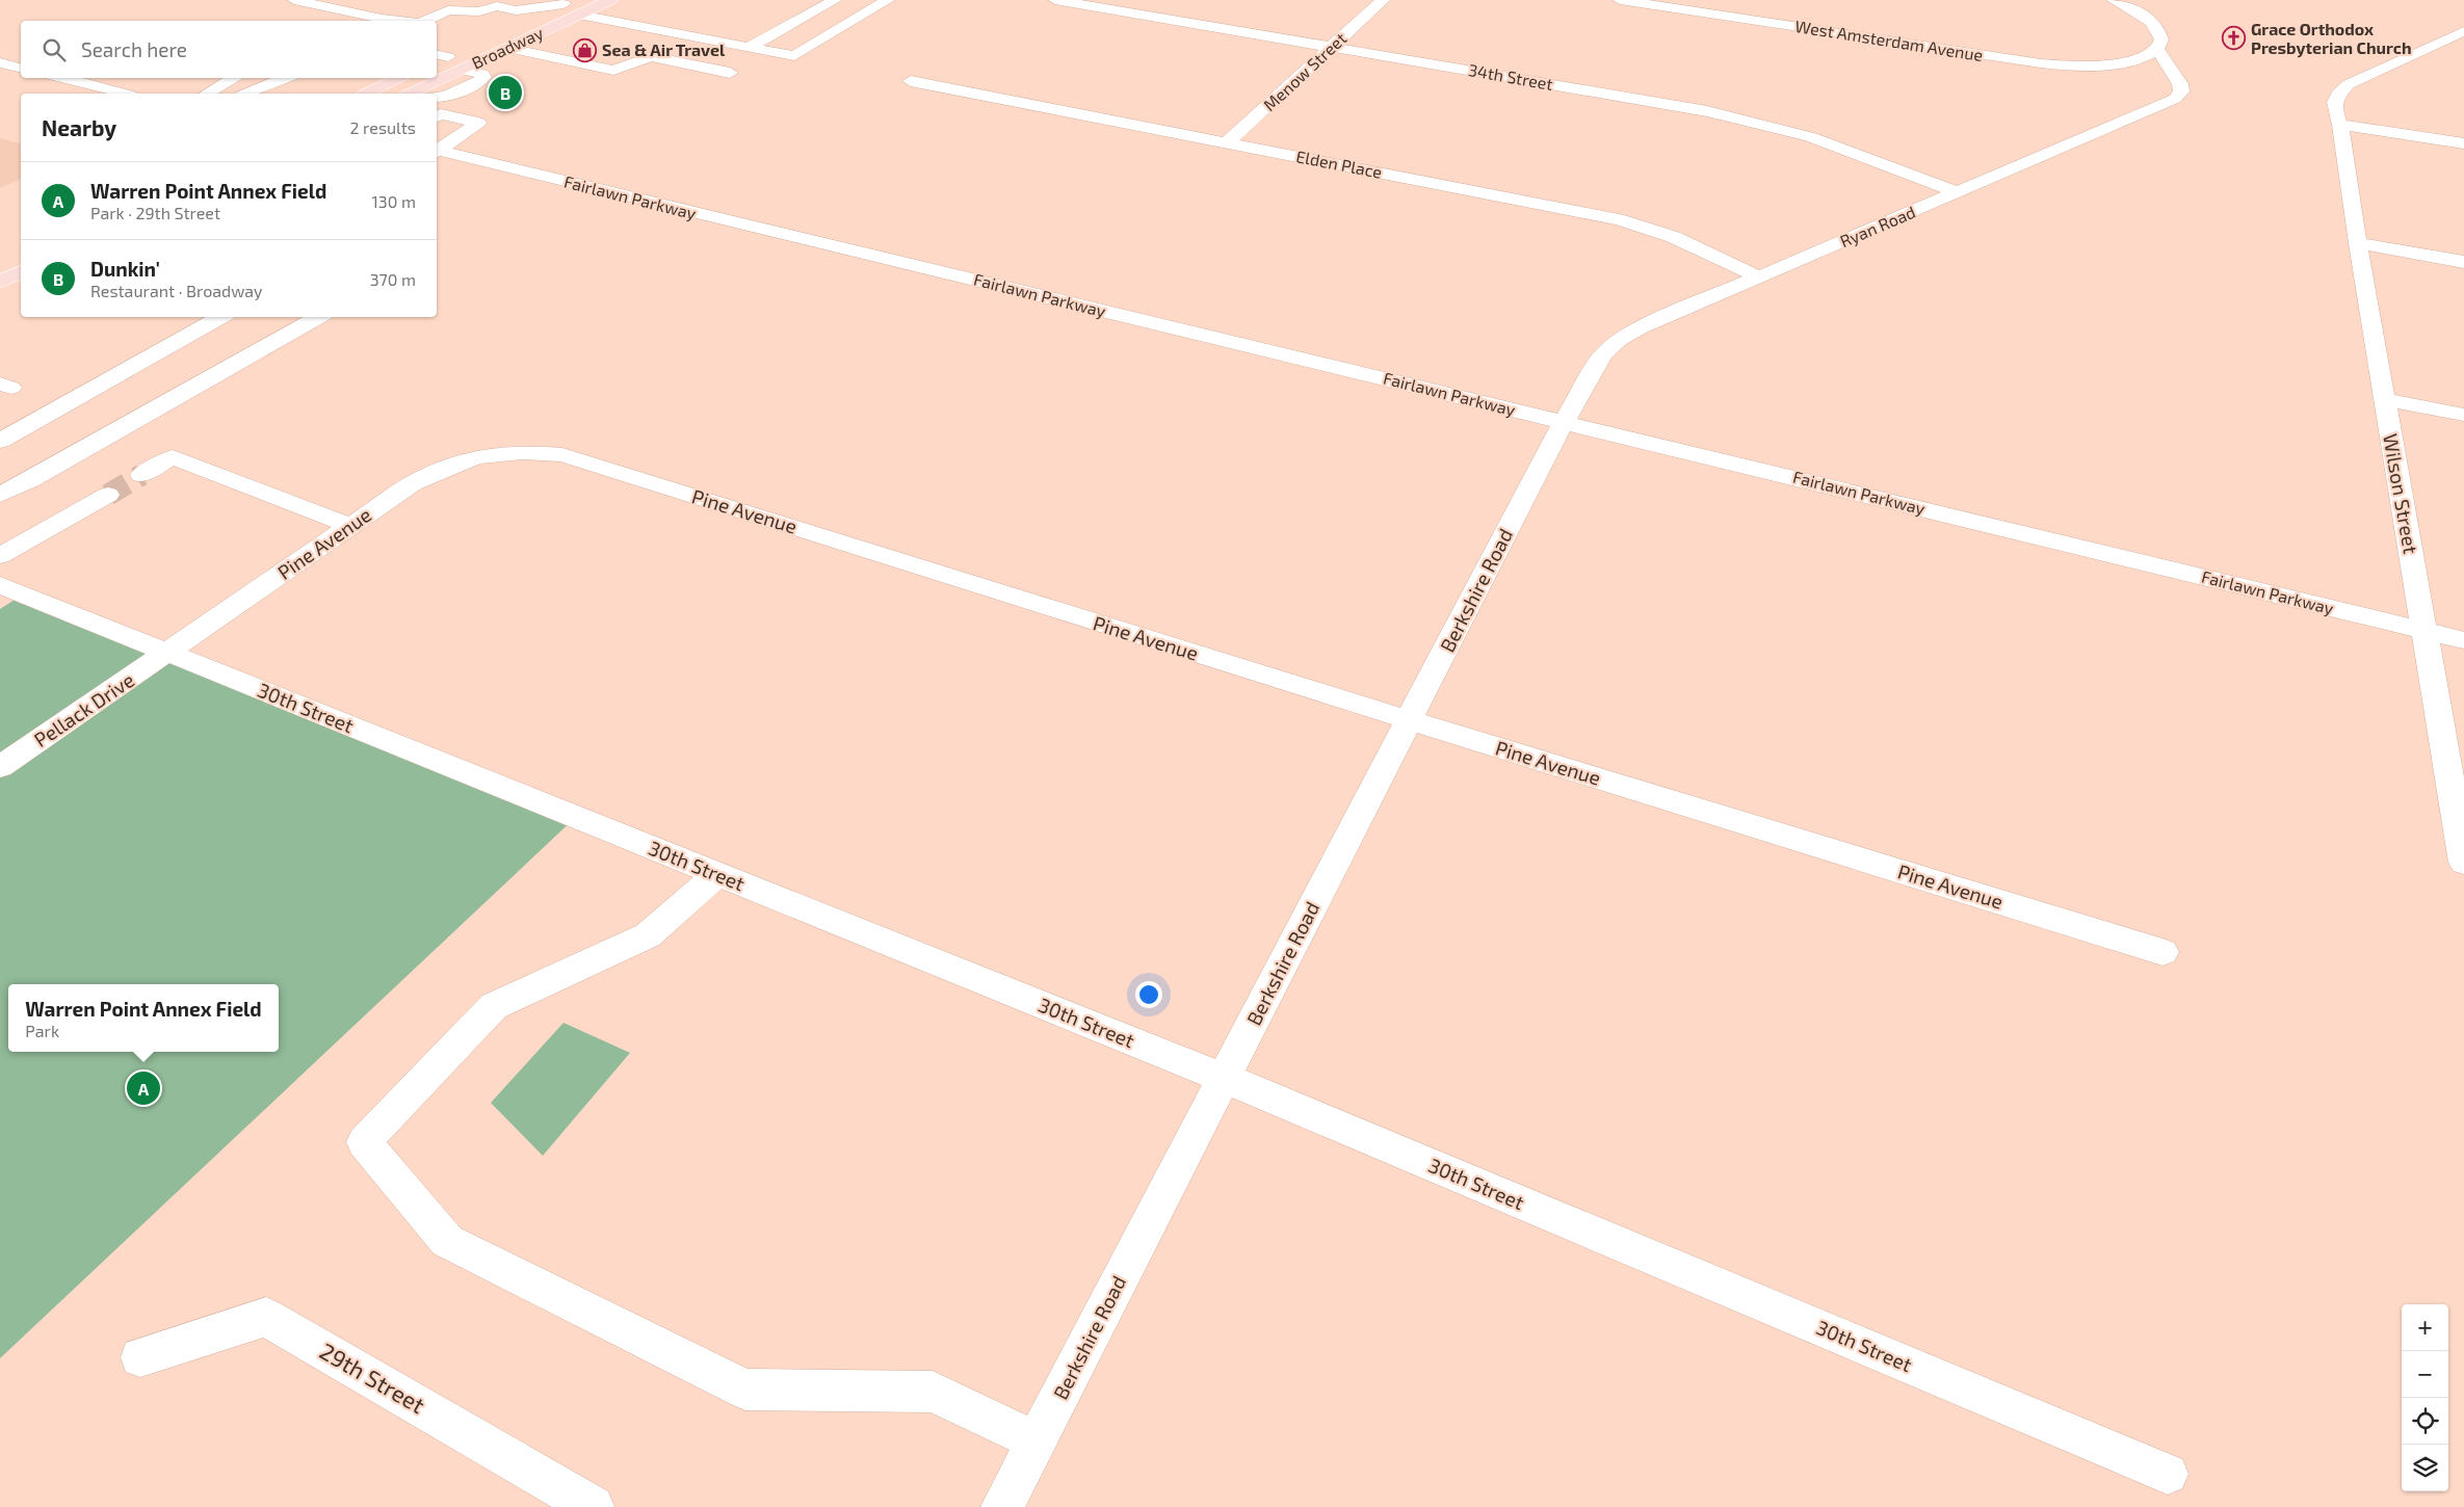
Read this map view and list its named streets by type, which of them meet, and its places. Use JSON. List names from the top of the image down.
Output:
{
  "streets": {
    "main road": ["Broadway"],
    "street": [
      "West Amsterdam Avenue",
      "Menow Street",
      "34th Street",
      "Elden Place",
      "Fairlawn Parkway",
      "Ryan Road",
      "Wilson Street",
      "Pine Avenue",
      "Berkshire Road",
      "30th Street",
      "Pellack Drive",
      "29th Street"
    ]
  },
  "crossings": [
    ["West Amsterdam Avenue", "Ryan Road"],
    ["Menow Street", "34th Street"],
    ["Menow Street", "Elden Place"],
    ["34th Street", "Ryan Road"],
    ["Elden Place", "Ryan Road"],
    ["Fairlawn Parkway", "Ryan Road"],
    ["Fairlawn Parkway", "Wilson Street"],
    ["Fairlawn Parkway", "Berkshire Road"],
    ["Ryan Road", "Berkshire Road"],
    ["Pine Avenue", "Berkshire Road"],
    ["Pine Avenue", "30th Street"],
    ["Pine Avenue", "Pellack Drive"],
    ["Berkshire Road", "30th Street"],
    ["30th Street", "Pellack Drive"]
  ],
  "places": {
    "church": ["Grace Orthodox Presbyterian Church"],
    "shop": ["Sea & Air Travel"]
  },
  "page": {
    "search": "Search here",
    "pins": ["B", "A"],
    "heading": ["Nearby", "2 results"],
    "list": [
      {
        "mark": "A",
        "name": "Warren Point Annex Field",
        "note": "Park · 29th Street",
        "value": "130 m"
      },
      {
        "mark": "B",
        "name": "Dunkin'",
        "note": "Restaurant · Broadway",
        "value": "370 m"
      }
    ],
    "popup": ["Warren Point Annex Field", "Park"],
    "map_buttons": ["+", "−"]
  }
}
